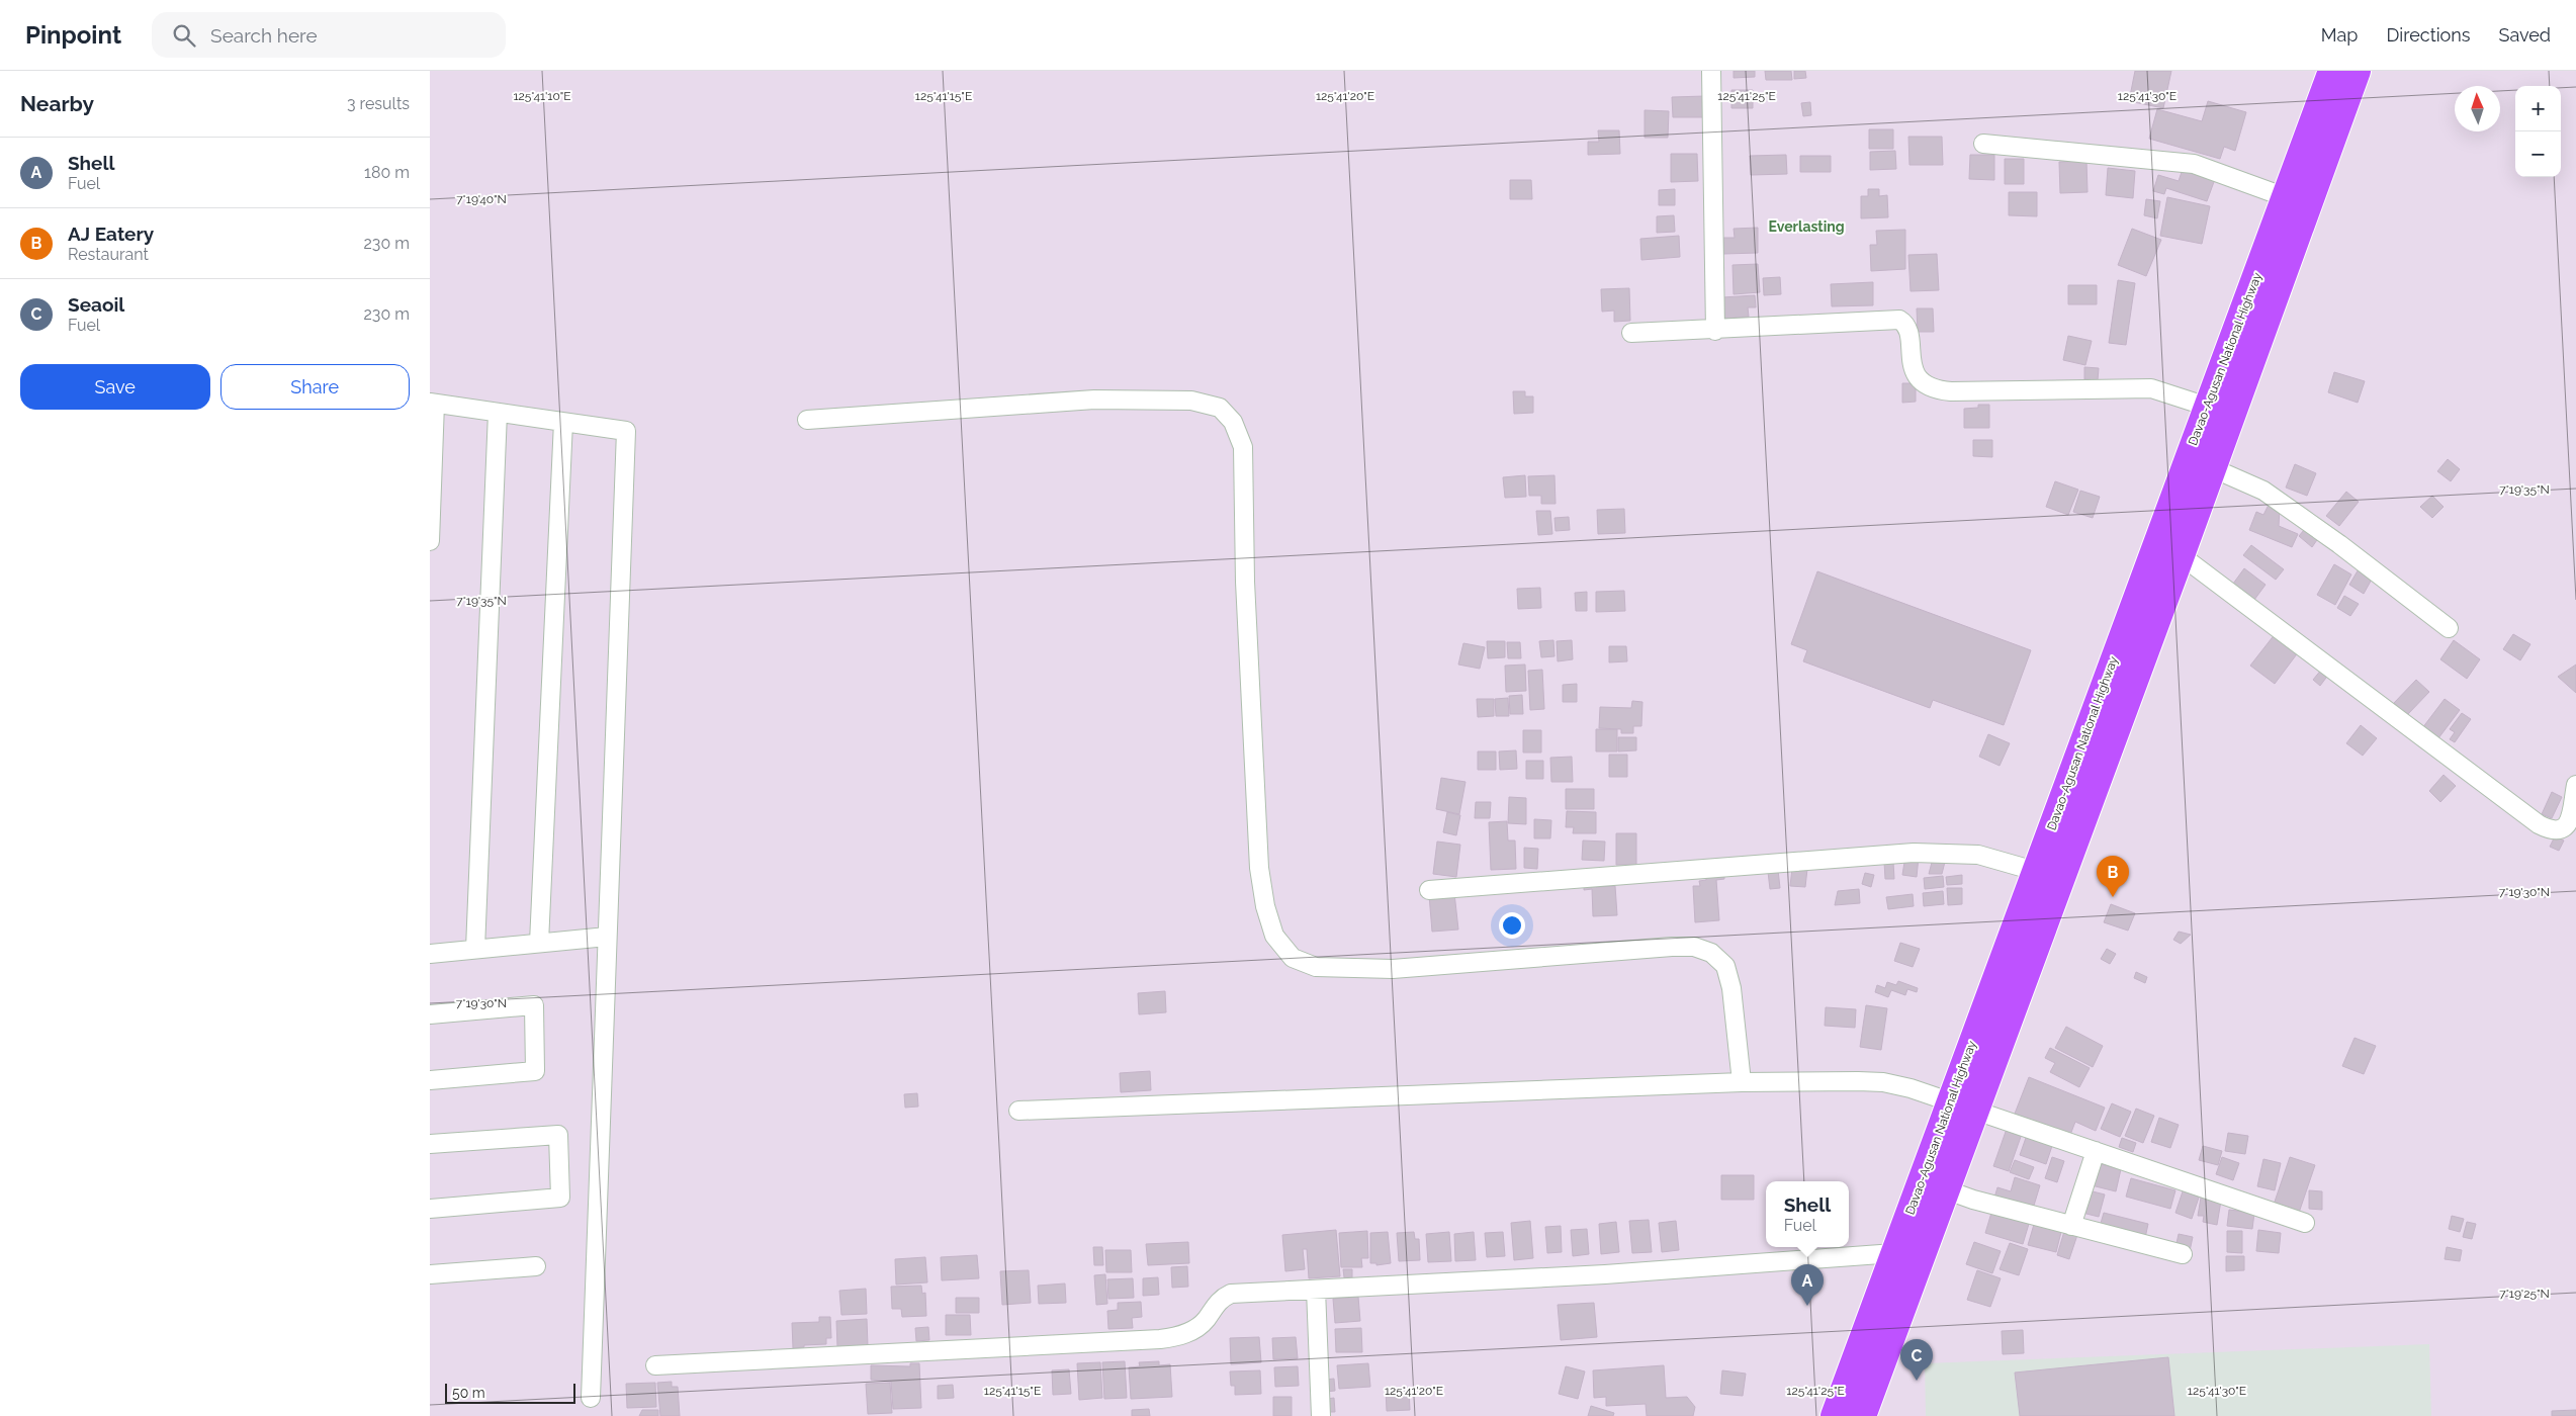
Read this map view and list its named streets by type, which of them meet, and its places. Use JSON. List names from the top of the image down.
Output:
{
  "streets": {
    "highway": ["Davao-Agusan National Highway"]
  },
  "districts": ["Everlasting"],
  "scale_bar": "50 m",
  "north": "top",
  "page": {
    "header": "Pinpoint",
    "search": "Search here",
    "nav": ["Map", "Directions", "Saved"],
    "heading": ["Nearby", "3 results"],
    "map_buttons": ["+", "−"],
    "list": [
      {
        "mark": "A",
        "name": "Shell",
        "note": "Fuel",
        "value": "180 m"
      },
      {
        "mark": "B",
        "name": "AJ Eatery",
        "note": "Restaurant",
        "value": "230 m"
      },
      {
        "mark": "C",
        "name": "Seaoil",
        "note": "Fuel",
        "value": "230 m"
      }
    ],
    "buttons": ["Save", "Share"],
    "pins": ["B", "A", "C"],
    "popup": ["Shell", "Fuel"],
    "scale": "50 m"
  },
  "coordinates": [
    "125°41'10\"E",
    "125°41'15\"E",
    "125°41'20\"E",
    "125°41'25\"E",
    "125°41'30\"E",
    "7°19'40\"N",
    "7°19'35\"N",
    "7°19'30\"N",
    "7°19'25\"N"
  ]
}
